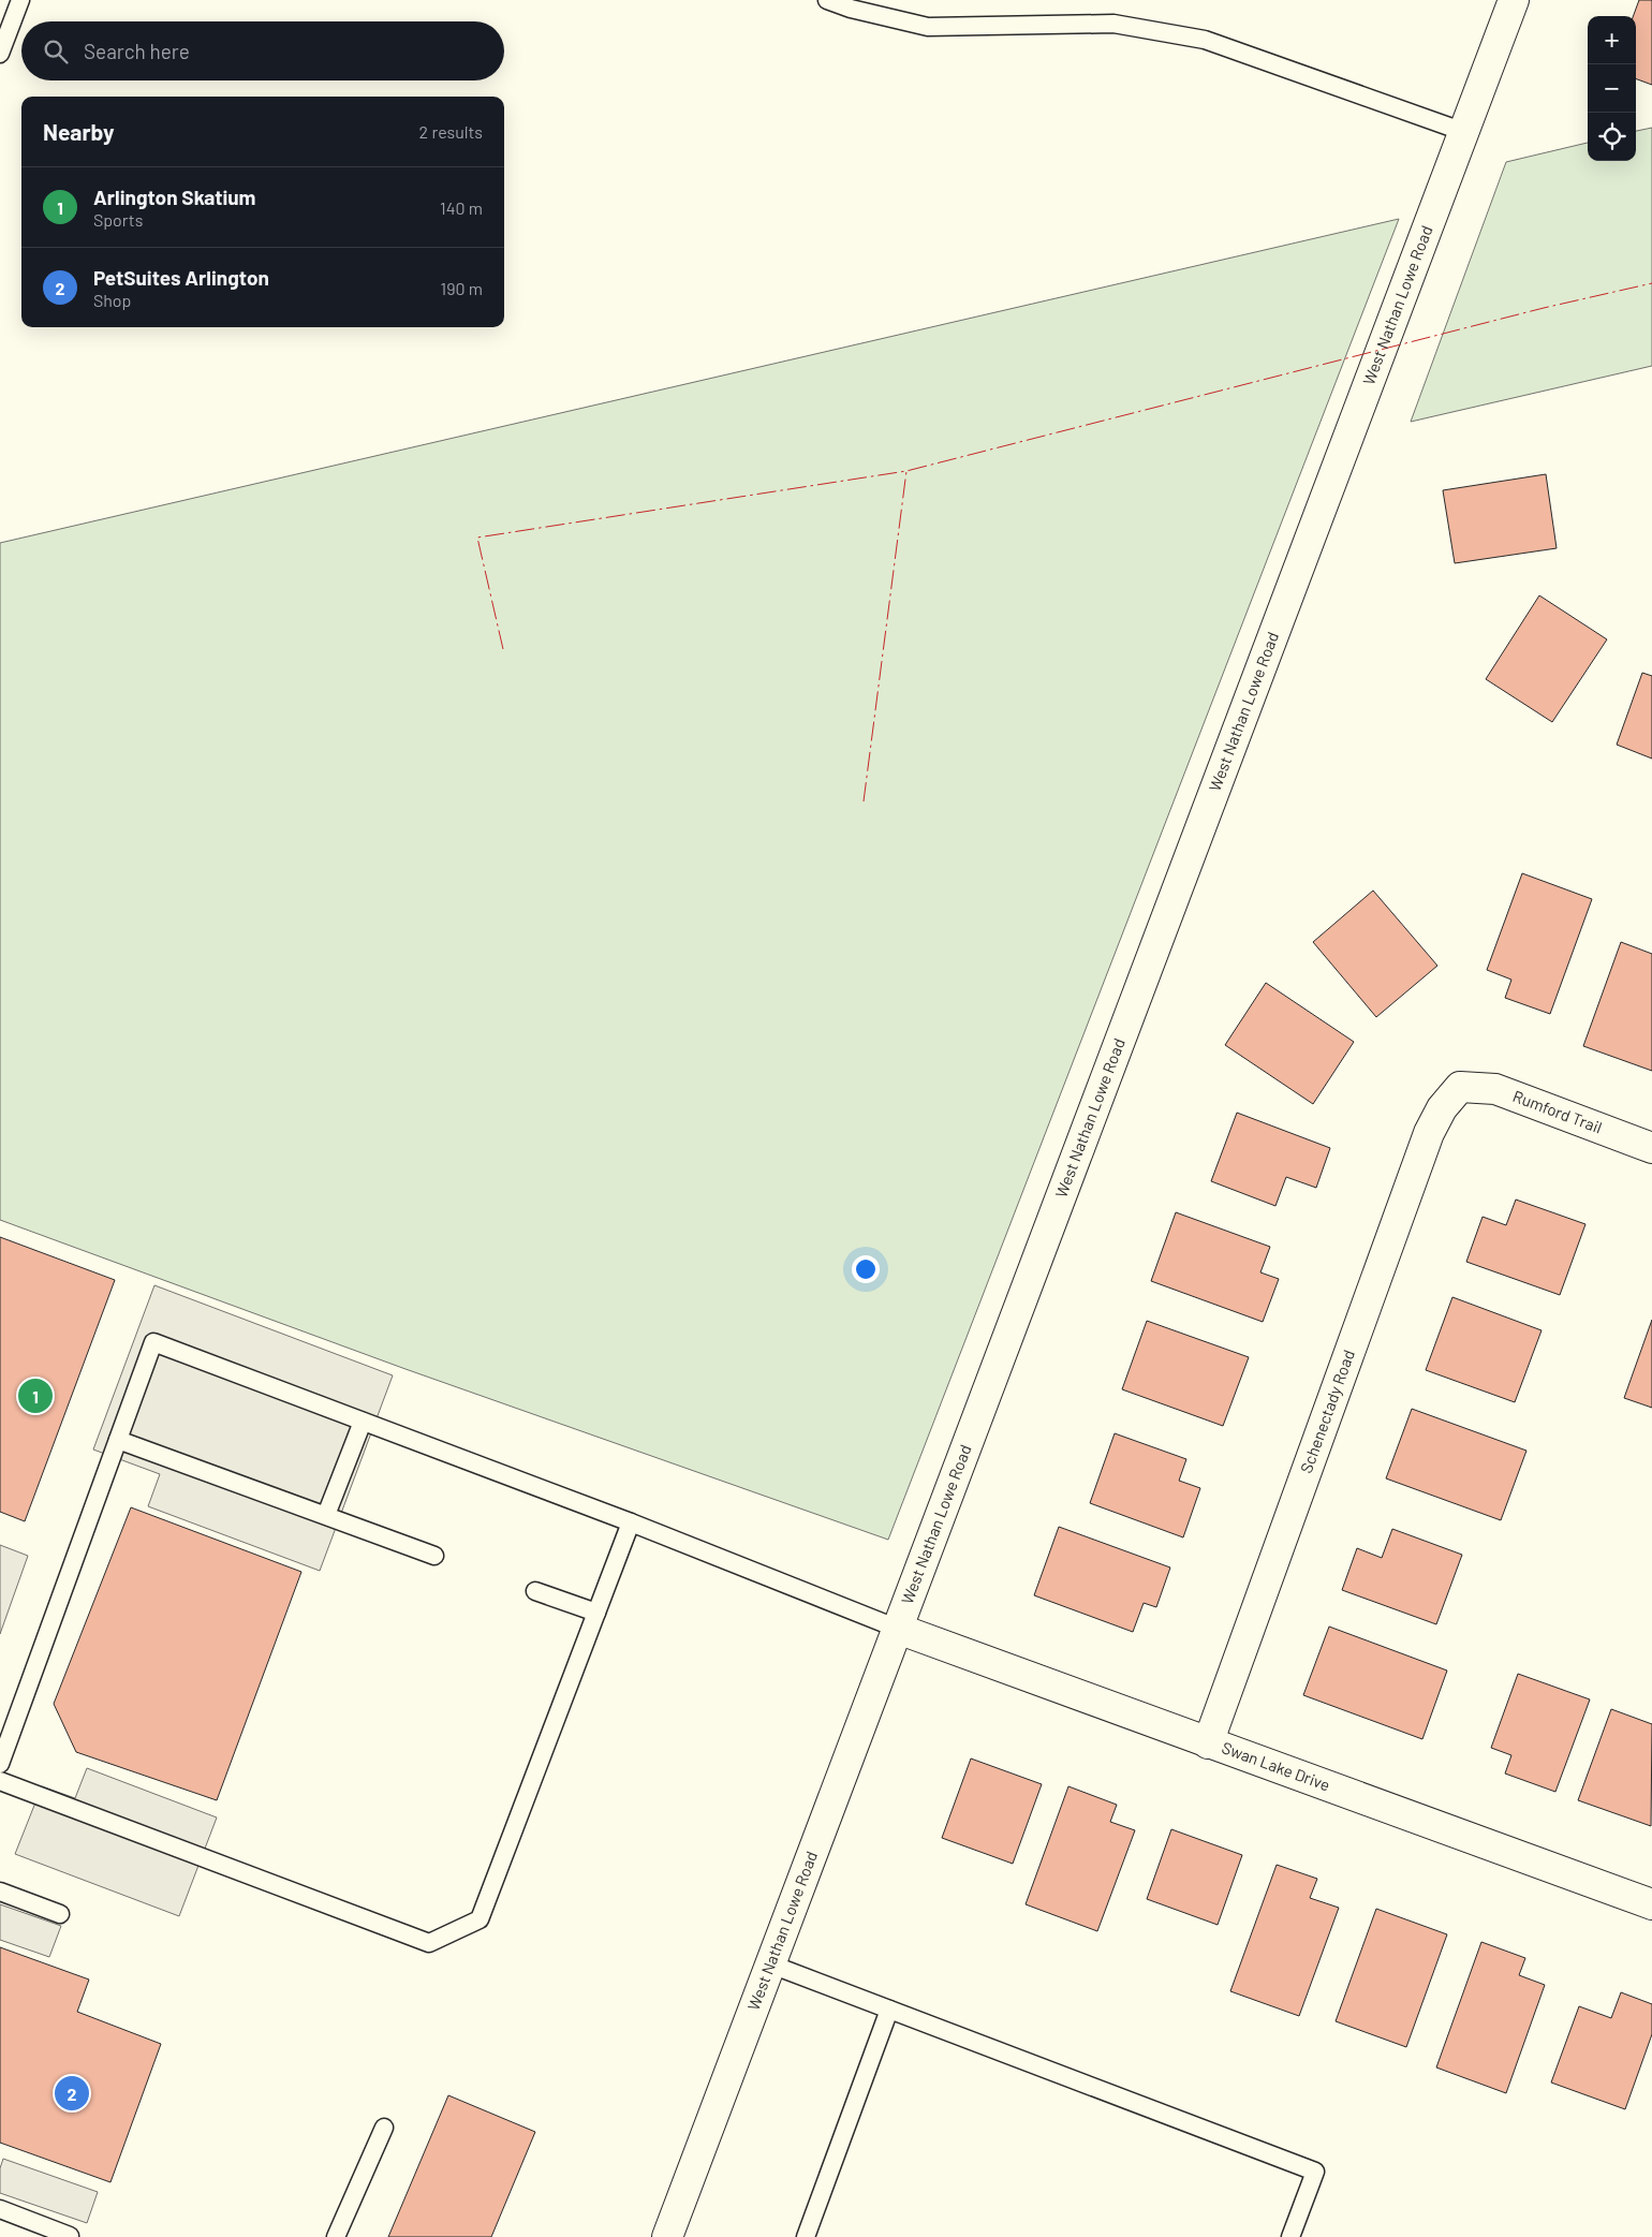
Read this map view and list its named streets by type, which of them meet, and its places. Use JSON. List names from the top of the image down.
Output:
{
  "streets": {
    "street": [
      "West Nathan Lowe Road",
      "Rumford Trail",
      "Schenectady Road",
      "Swan Lake Drive"
    ]
  },
  "crossings": [
    ["West Nathan Lowe Road", "Swan Lake Drive"],
    ["Rumford Trail", "Schenectady Road"],
    ["Schenectady Road", "Swan Lake Drive"]
  ],
  "page": {
    "map_buttons": ["+", "−"],
    "search": "Search here",
    "heading": ["Nearby", "2 results"],
    "list": [
      {
        "mark": "1",
        "name": "Arlington Skatium",
        "note": "Sports",
        "value": "140 m"
      },
      {
        "mark": "2",
        "name": "PetSuites Arlington",
        "note": "Shop",
        "value": "190 m"
      }
    ],
    "pins": ["1", "2"]
  }
}
